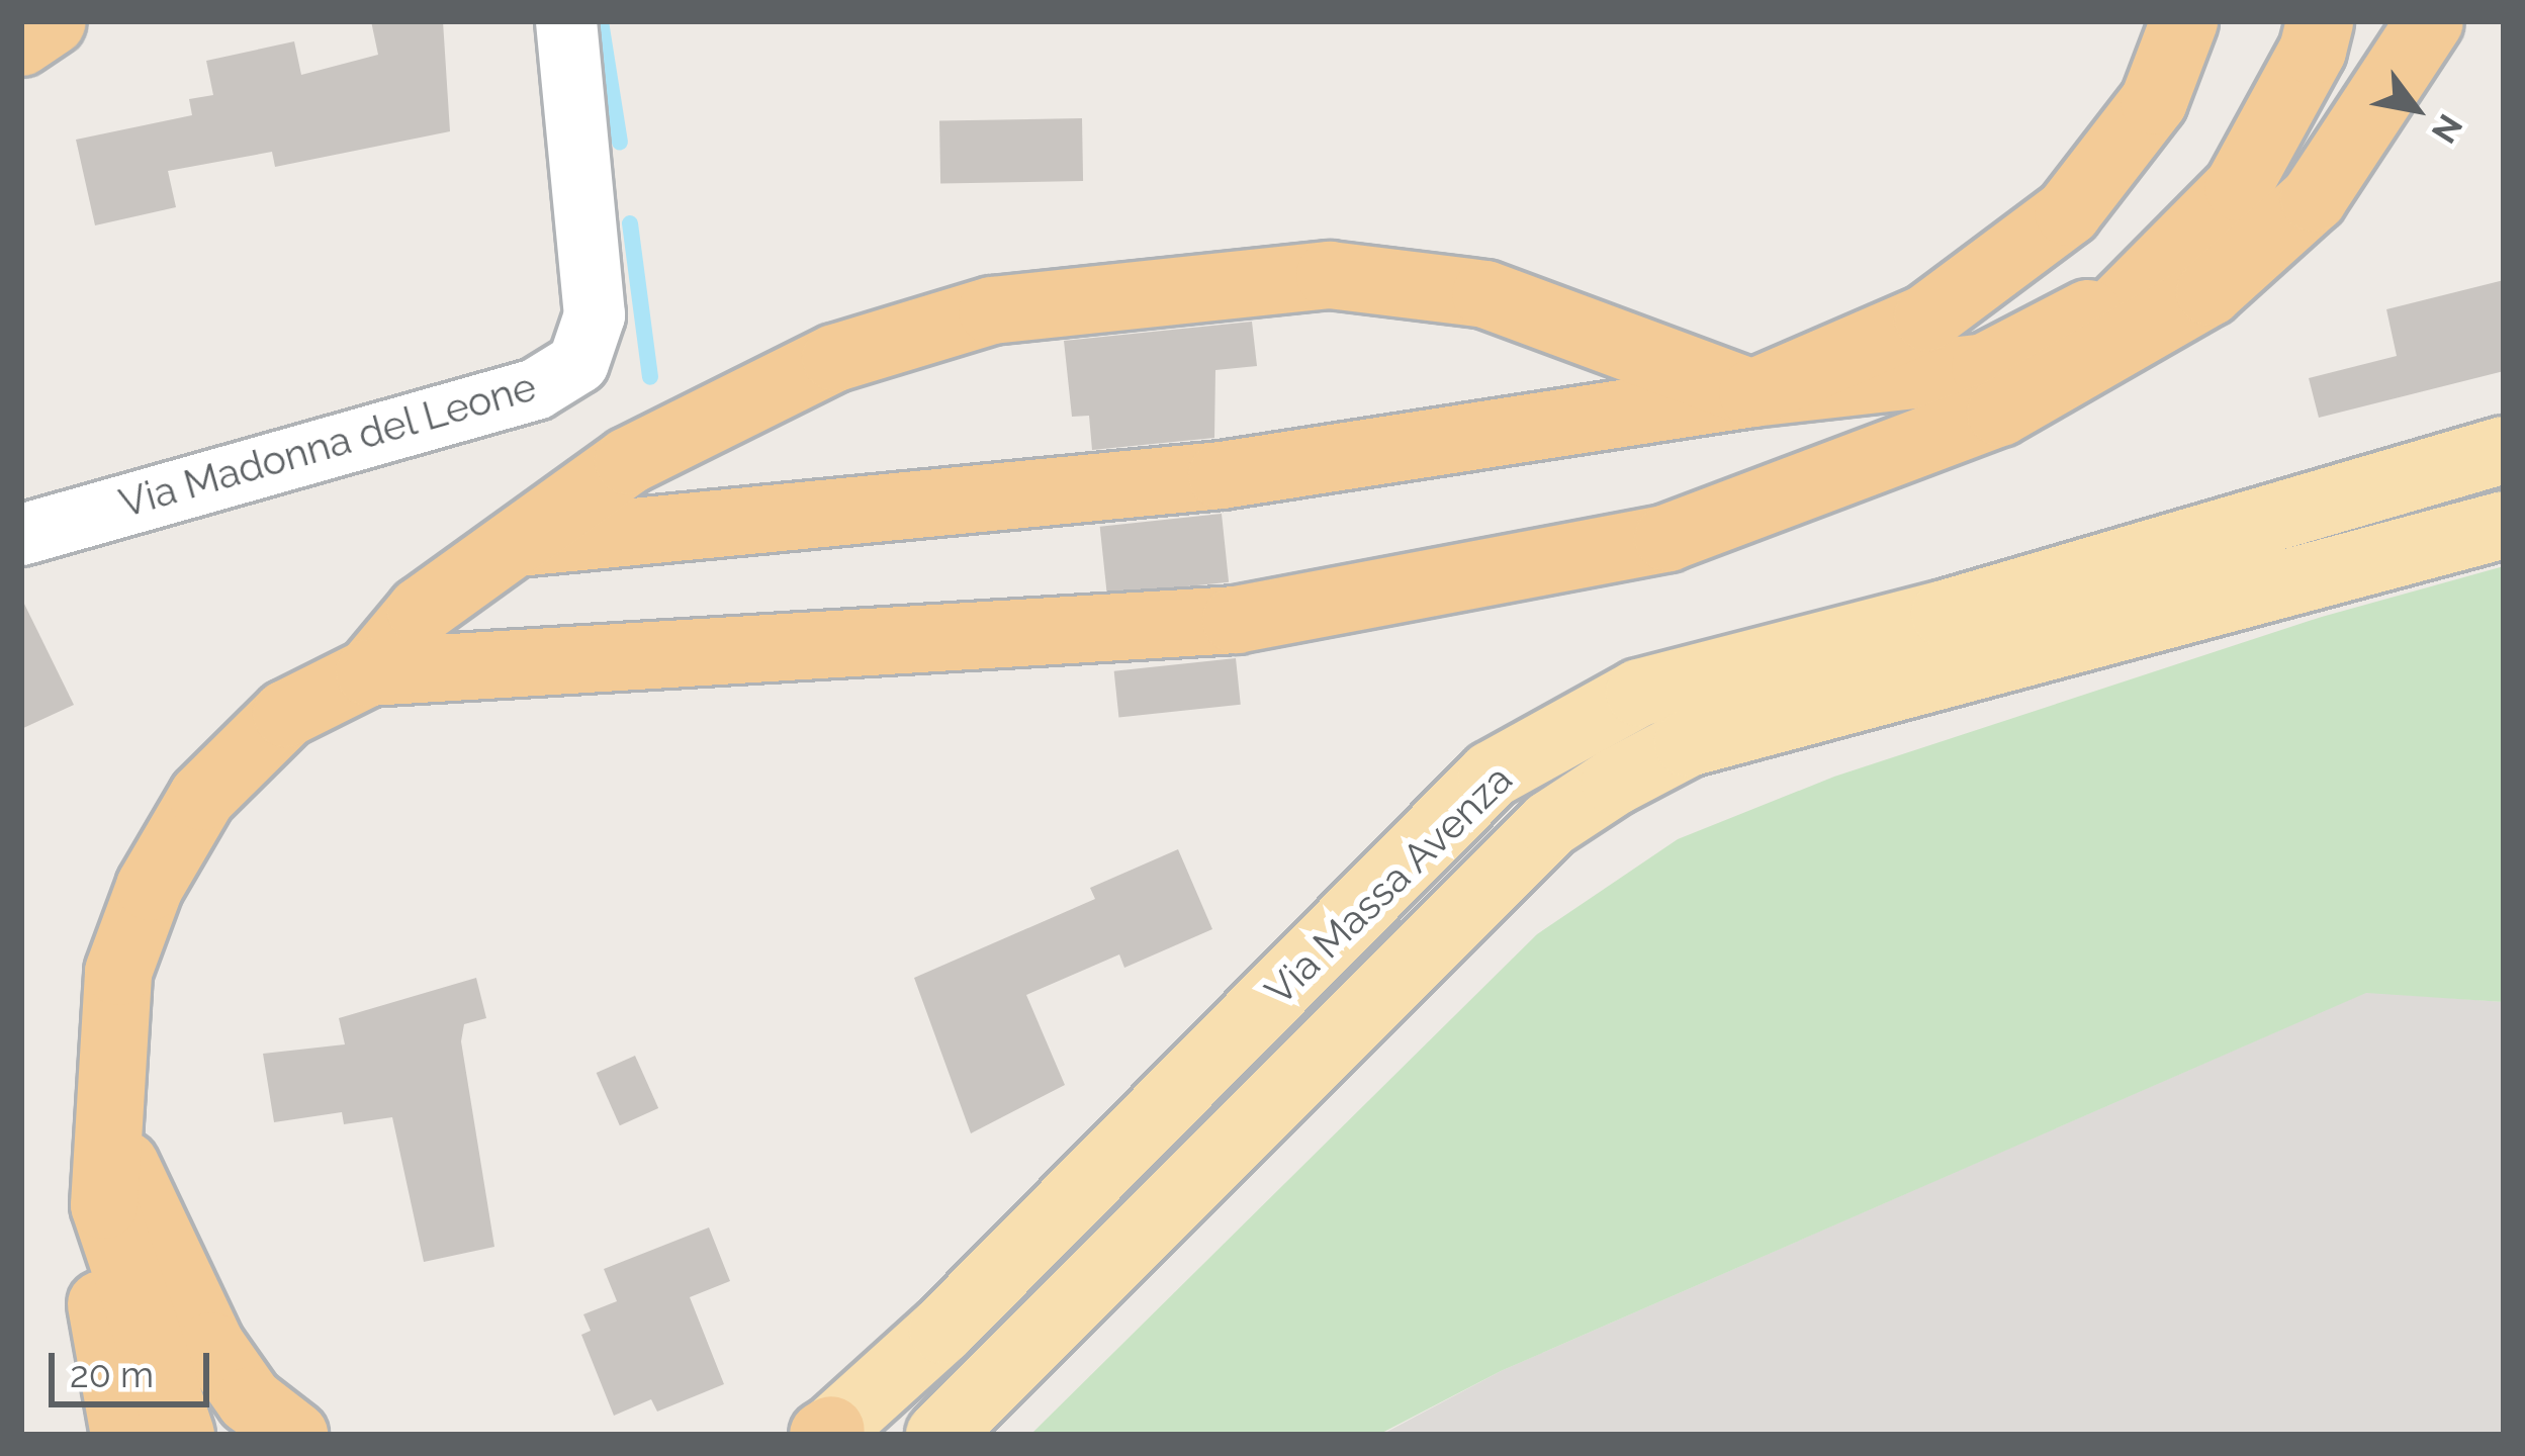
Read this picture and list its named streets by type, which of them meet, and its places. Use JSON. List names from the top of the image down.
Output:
{
  "streets": {
    "main road": ["Via Massa Avenza"],
    "street": ["Via Madonna del Leone"]
  },
  "scale_bar": "20 m",
  "north": "bottom right"
}
